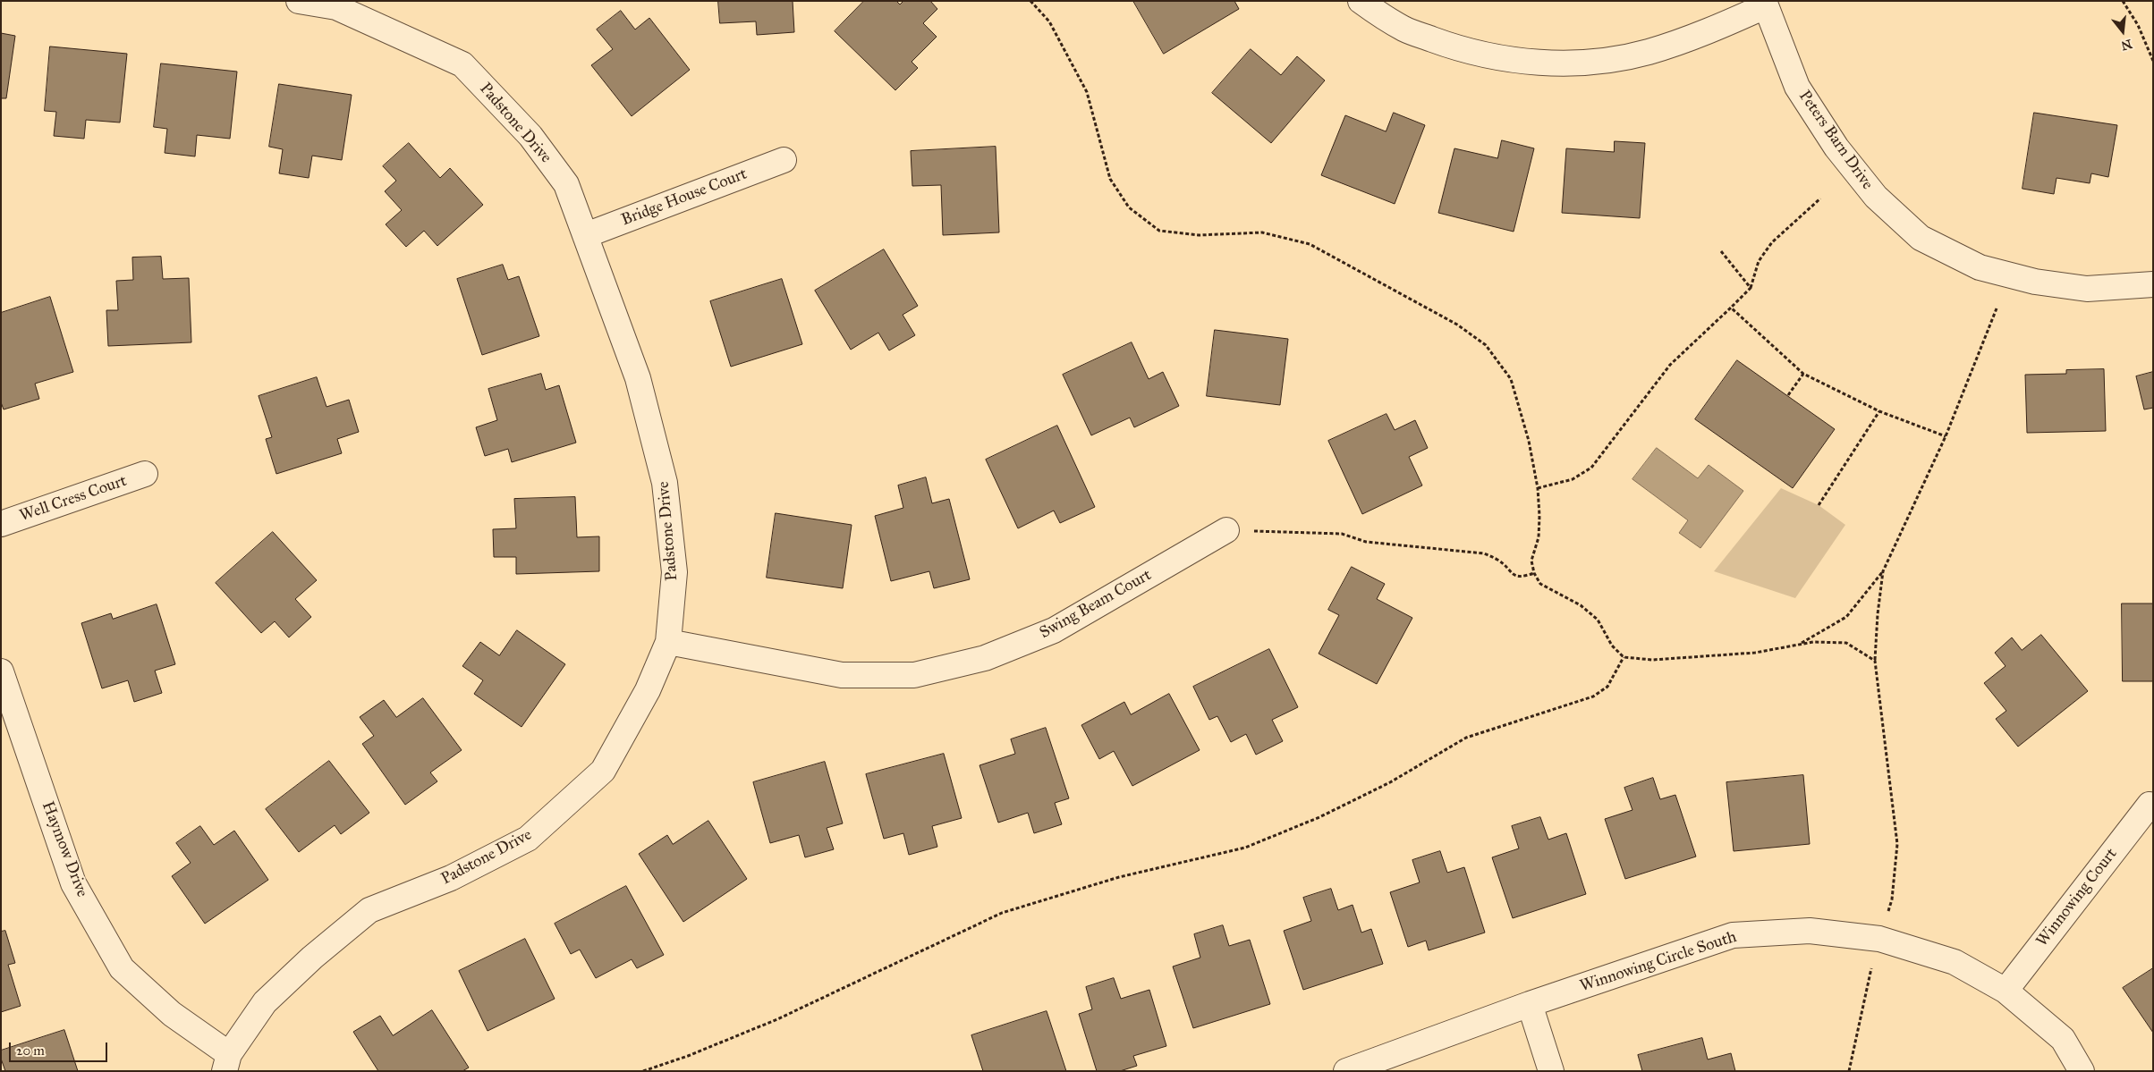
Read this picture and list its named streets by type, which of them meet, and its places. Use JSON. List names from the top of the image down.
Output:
{
  "streets": {
    "street": [
      "Padstone Drive",
      "Peters Barn Drive",
      "Bridge House Court",
      "Well Cress Court",
      "Swing Beam Court",
      "Haymow Drive",
      "Winnowing Court",
      "Winnowing Circle South"
    ]
  },
  "crossings": [
    ["Padstone Drive", "Bridge House Court"],
    ["Padstone Drive", "Swing Beam Court"],
    ["Padstone Drive", "Haymow Drive"],
    ["Winnowing Court", "Winnowing Circle South"]
  ],
  "scale_bar": "20 m",
  "north": "bottom"
}
